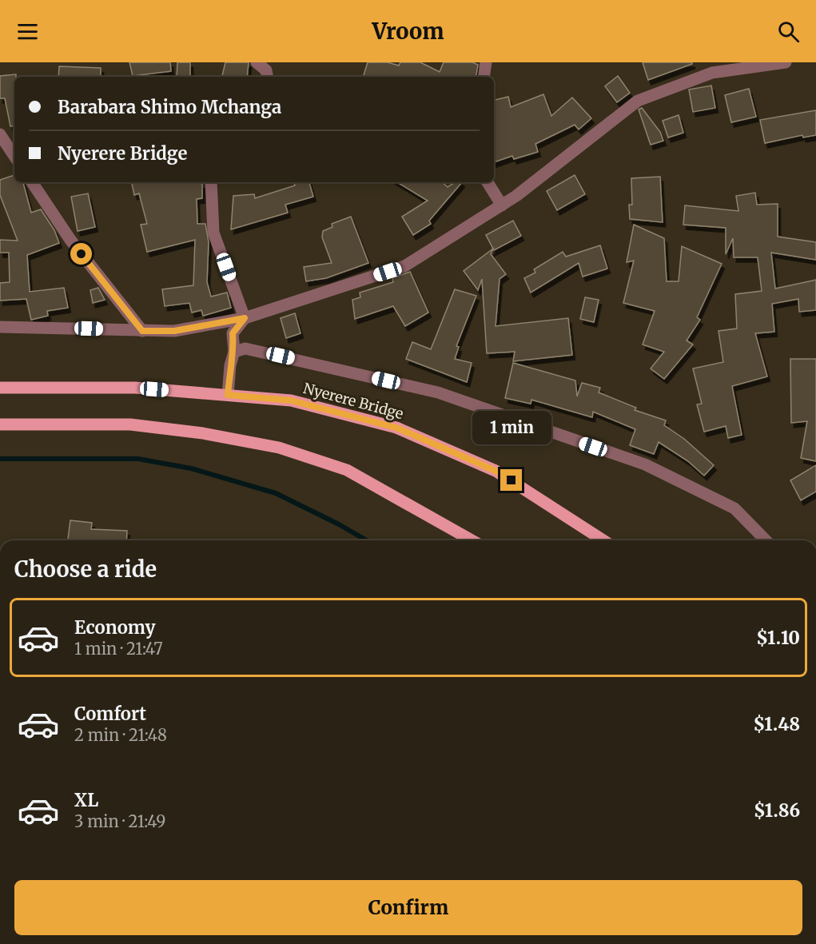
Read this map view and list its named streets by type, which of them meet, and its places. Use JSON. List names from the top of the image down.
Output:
{
  "streets": {
    "main road": ["Nyerere Bridge"]
  },
  "page": {
    "header": "Vroom",
    "banner": ["Barabara Shimo Mchanga", "Nyerere Bridge"],
    "bubble": "1 min",
    "heading": "Choose a ride",
    "list": [
      {
        "name": "Economy",
        "note": "1 min · 21:47",
        "value": "$1.10"
      },
      {
        "name": "Comfort",
        "note": "2 min · 21:48",
        "value": "$1.48"
      },
      {
        "name": "XL",
        "note": "3 min · 21:49",
        "value": "$1.86"
      }
    ],
    "buttons": "Confirm"
  }
}
